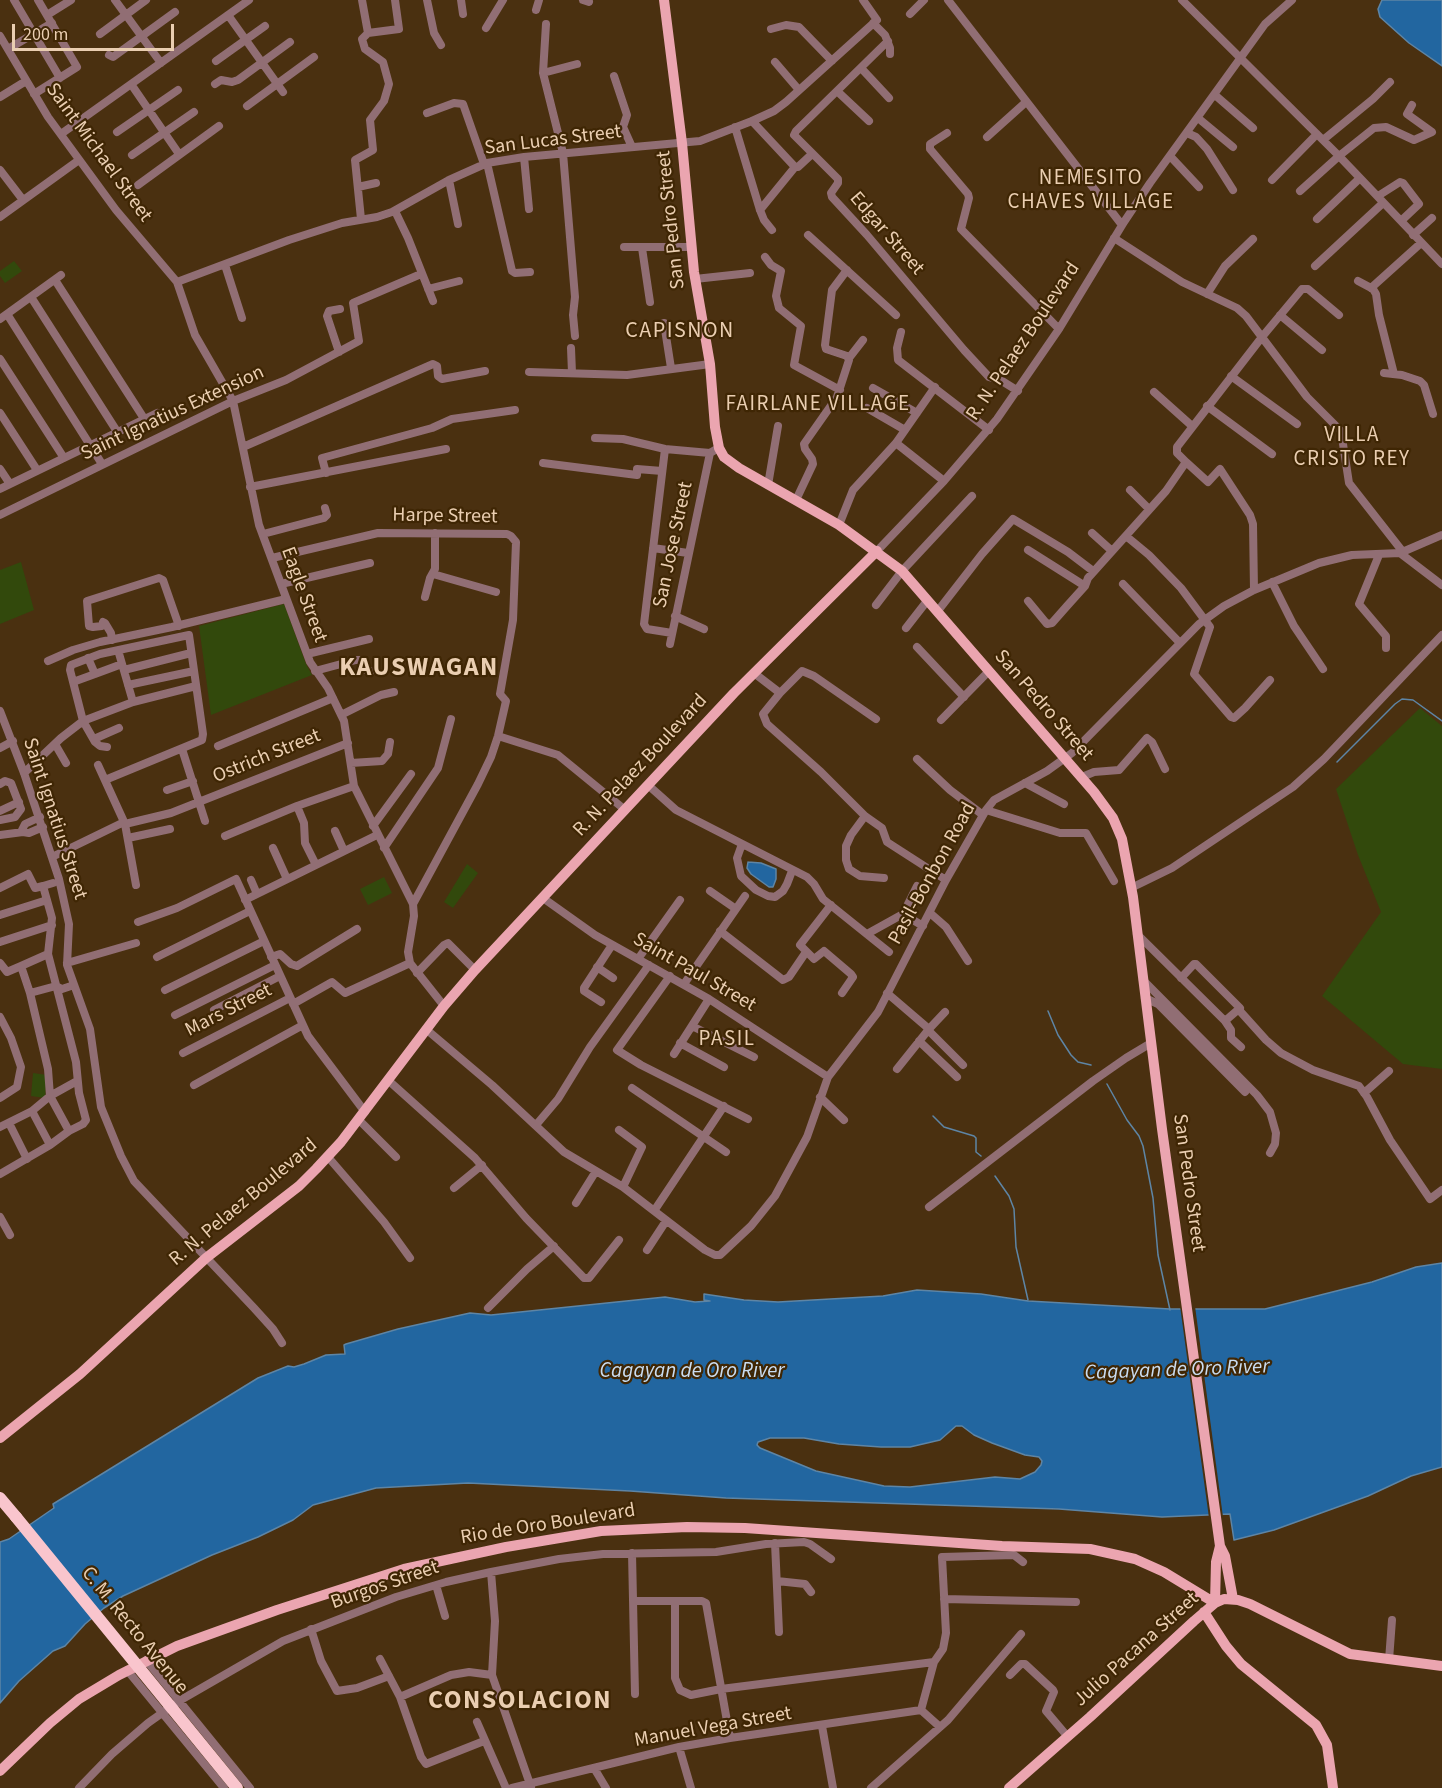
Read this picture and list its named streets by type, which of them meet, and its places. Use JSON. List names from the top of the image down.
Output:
{
  "streets": {
    "highway": ["C. M. Recto Avenue"],
    "main road": [
      "San Pedro Street",
      "R. N. Pelaez Boulevard",
      "Rio de Oro Boulevard",
      "Julio Pacana Street"
    ],
    "street": [
      "San Lucas Street",
      "Saint Michael Street",
      "Edgar Street",
      "Saint Ignatius Extension",
      "Harpe Street",
      "San Jose Street",
      "Eagle Street",
      "Ostrich Street",
      "Saint Ignatius Street",
      "Pasil-Bonbon Road",
      "Saint Paul Street",
      "Mars Street",
      "Burgos Street",
      "Manuel Vega Street"
    ]
  },
  "crossings": [
    ["San Lucas Street", "Saint Michael Street"],
    ["San Lucas Street", "San Pedro Street"],
    ["San Lucas Street", "Eagle Street"],
    ["Saint Michael Street", "Eagle Street"],
    ["San Pedro Street", "R. N. Pelaez Boulevard"],
    ["San Pedro Street", "San Jose Street"],
    ["San Pedro Street", "Pasil-Bonbon Road"],
    ["San Pedro Street", "Rio de Oro Boulevard"],
    ["San Pedro Street", "Julio Pacana Street"],
    ["Edgar Street", "R. N. Pelaez Boulevard"],
    ["R. N. Pelaez Boulevard", "Saint Ignatius Street"],
    ["R. N. Pelaez Boulevard", "Pasil-Bonbon Road"],
    ["R. N. Pelaez Boulevard", "Saint Paul Street"],
    ["Saint Ignatius Extension", "Eagle Street"],
    ["Harpe Street", "Eagle Street"],
    ["Eagle Street", "Ostrich Street"],
    ["Ostrich Street", "Saint Ignatius Street"],
    ["Pasil-Bonbon Road", "Saint Paul Street"],
    ["Rio de Oro Boulevard", "Julio Pacana Street"]
  ],
  "districts": [
    "NEMESITO CHAVES VILLAGE",
    "CAPISNON",
    "FAIRLANE VILLAGE",
    "VILLA CRISTO REY",
    "KAUSWAGAN",
    "PASIL",
    "CONSOLACION"
  ],
  "water": ["Cagayan de Oro River"],
  "scale_bar": "200 m"
}
